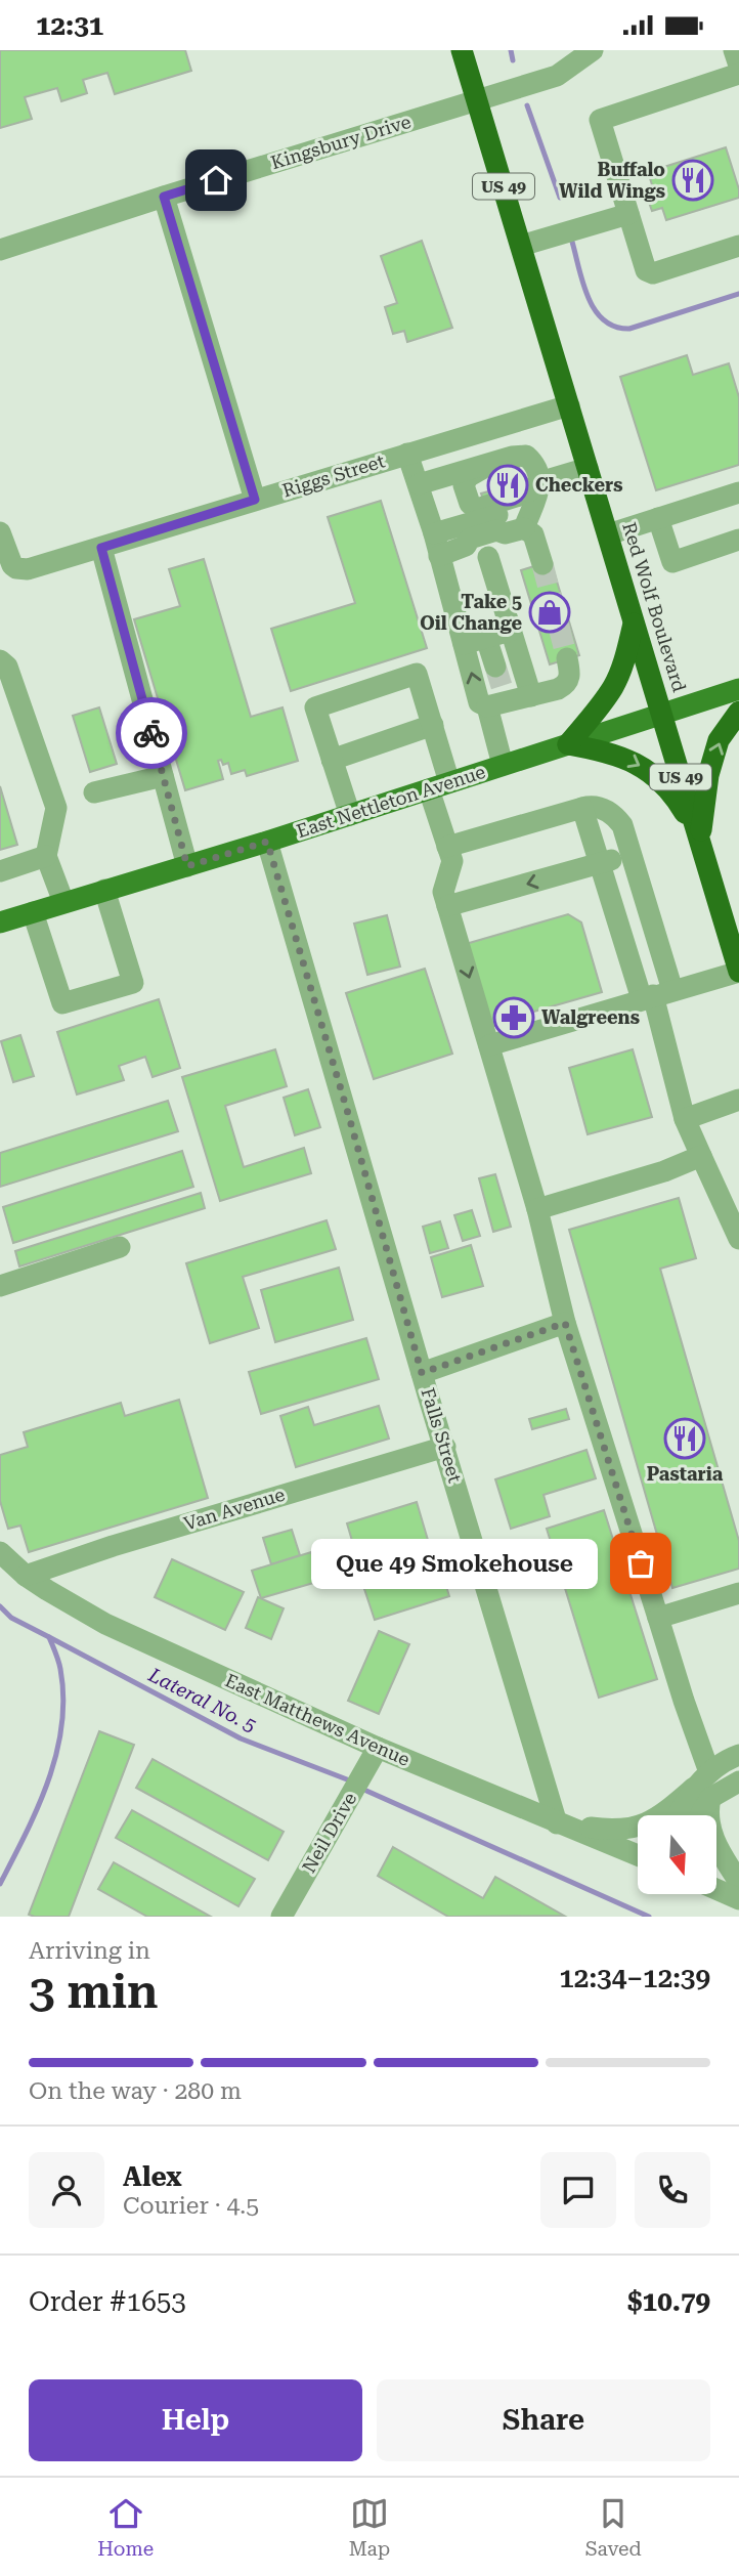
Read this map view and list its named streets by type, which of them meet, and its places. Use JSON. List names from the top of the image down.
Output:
{
  "streets": {
    "highway": ["US 49", "Red Wolf Boulevard"],
    "main road": ["East Nettleton Avenue"],
    "street": [
      "Kingsbury Drive",
      "Riggs Street",
      "Falls Street",
      "Van Avenue",
      "East Matthews Avenue",
      "Neil Drive"
    ]
  },
  "crossings": [
    ["Kingsbury Drive", "Red Wolf Boulevard"],
    ["Riggs Street", "Red Wolf Boulevard"],
    ["Red Wolf Boulevard", "East Nettleton Avenue"],
    ["East Nettleton Avenue", "Falls Street"],
    ["Falls Street", "Van Avenue"],
    ["Falls Street", "East Matthews Avenue"],
    ["Van Avenue", "East Matthews Avenue"],
    ["East Matthews Avenue", "Neil Drive"]
  ],
  "water": ["Lateral No. 5"],
  "places": {
    "restaurant": ["Buffalo Wild Wings", "Checkers", "Pastaria"],
    "shop": ["Take 5 Oil Change"],
    "pharmacy": ["Walgreens"],
    "other": ["Que 49 Smokehouse"]
  },
  "north": "bottom",
  "page": {
    "status": "12:31",
    "bubble": "Que 49 Smokehouse",
    "heading": ["3 min", "Arriving in", "12:34–12:39"],
    "panel": [
      "Alex",
      "Courier · 4.5",
      "Order #1653",
      "$10.79"
    ],
    "bar": "On the way · 280 m",
    "buttons": ["Help", "Share"],
    "tabs": ["Home", "Map", "Saved"]
  }
}
